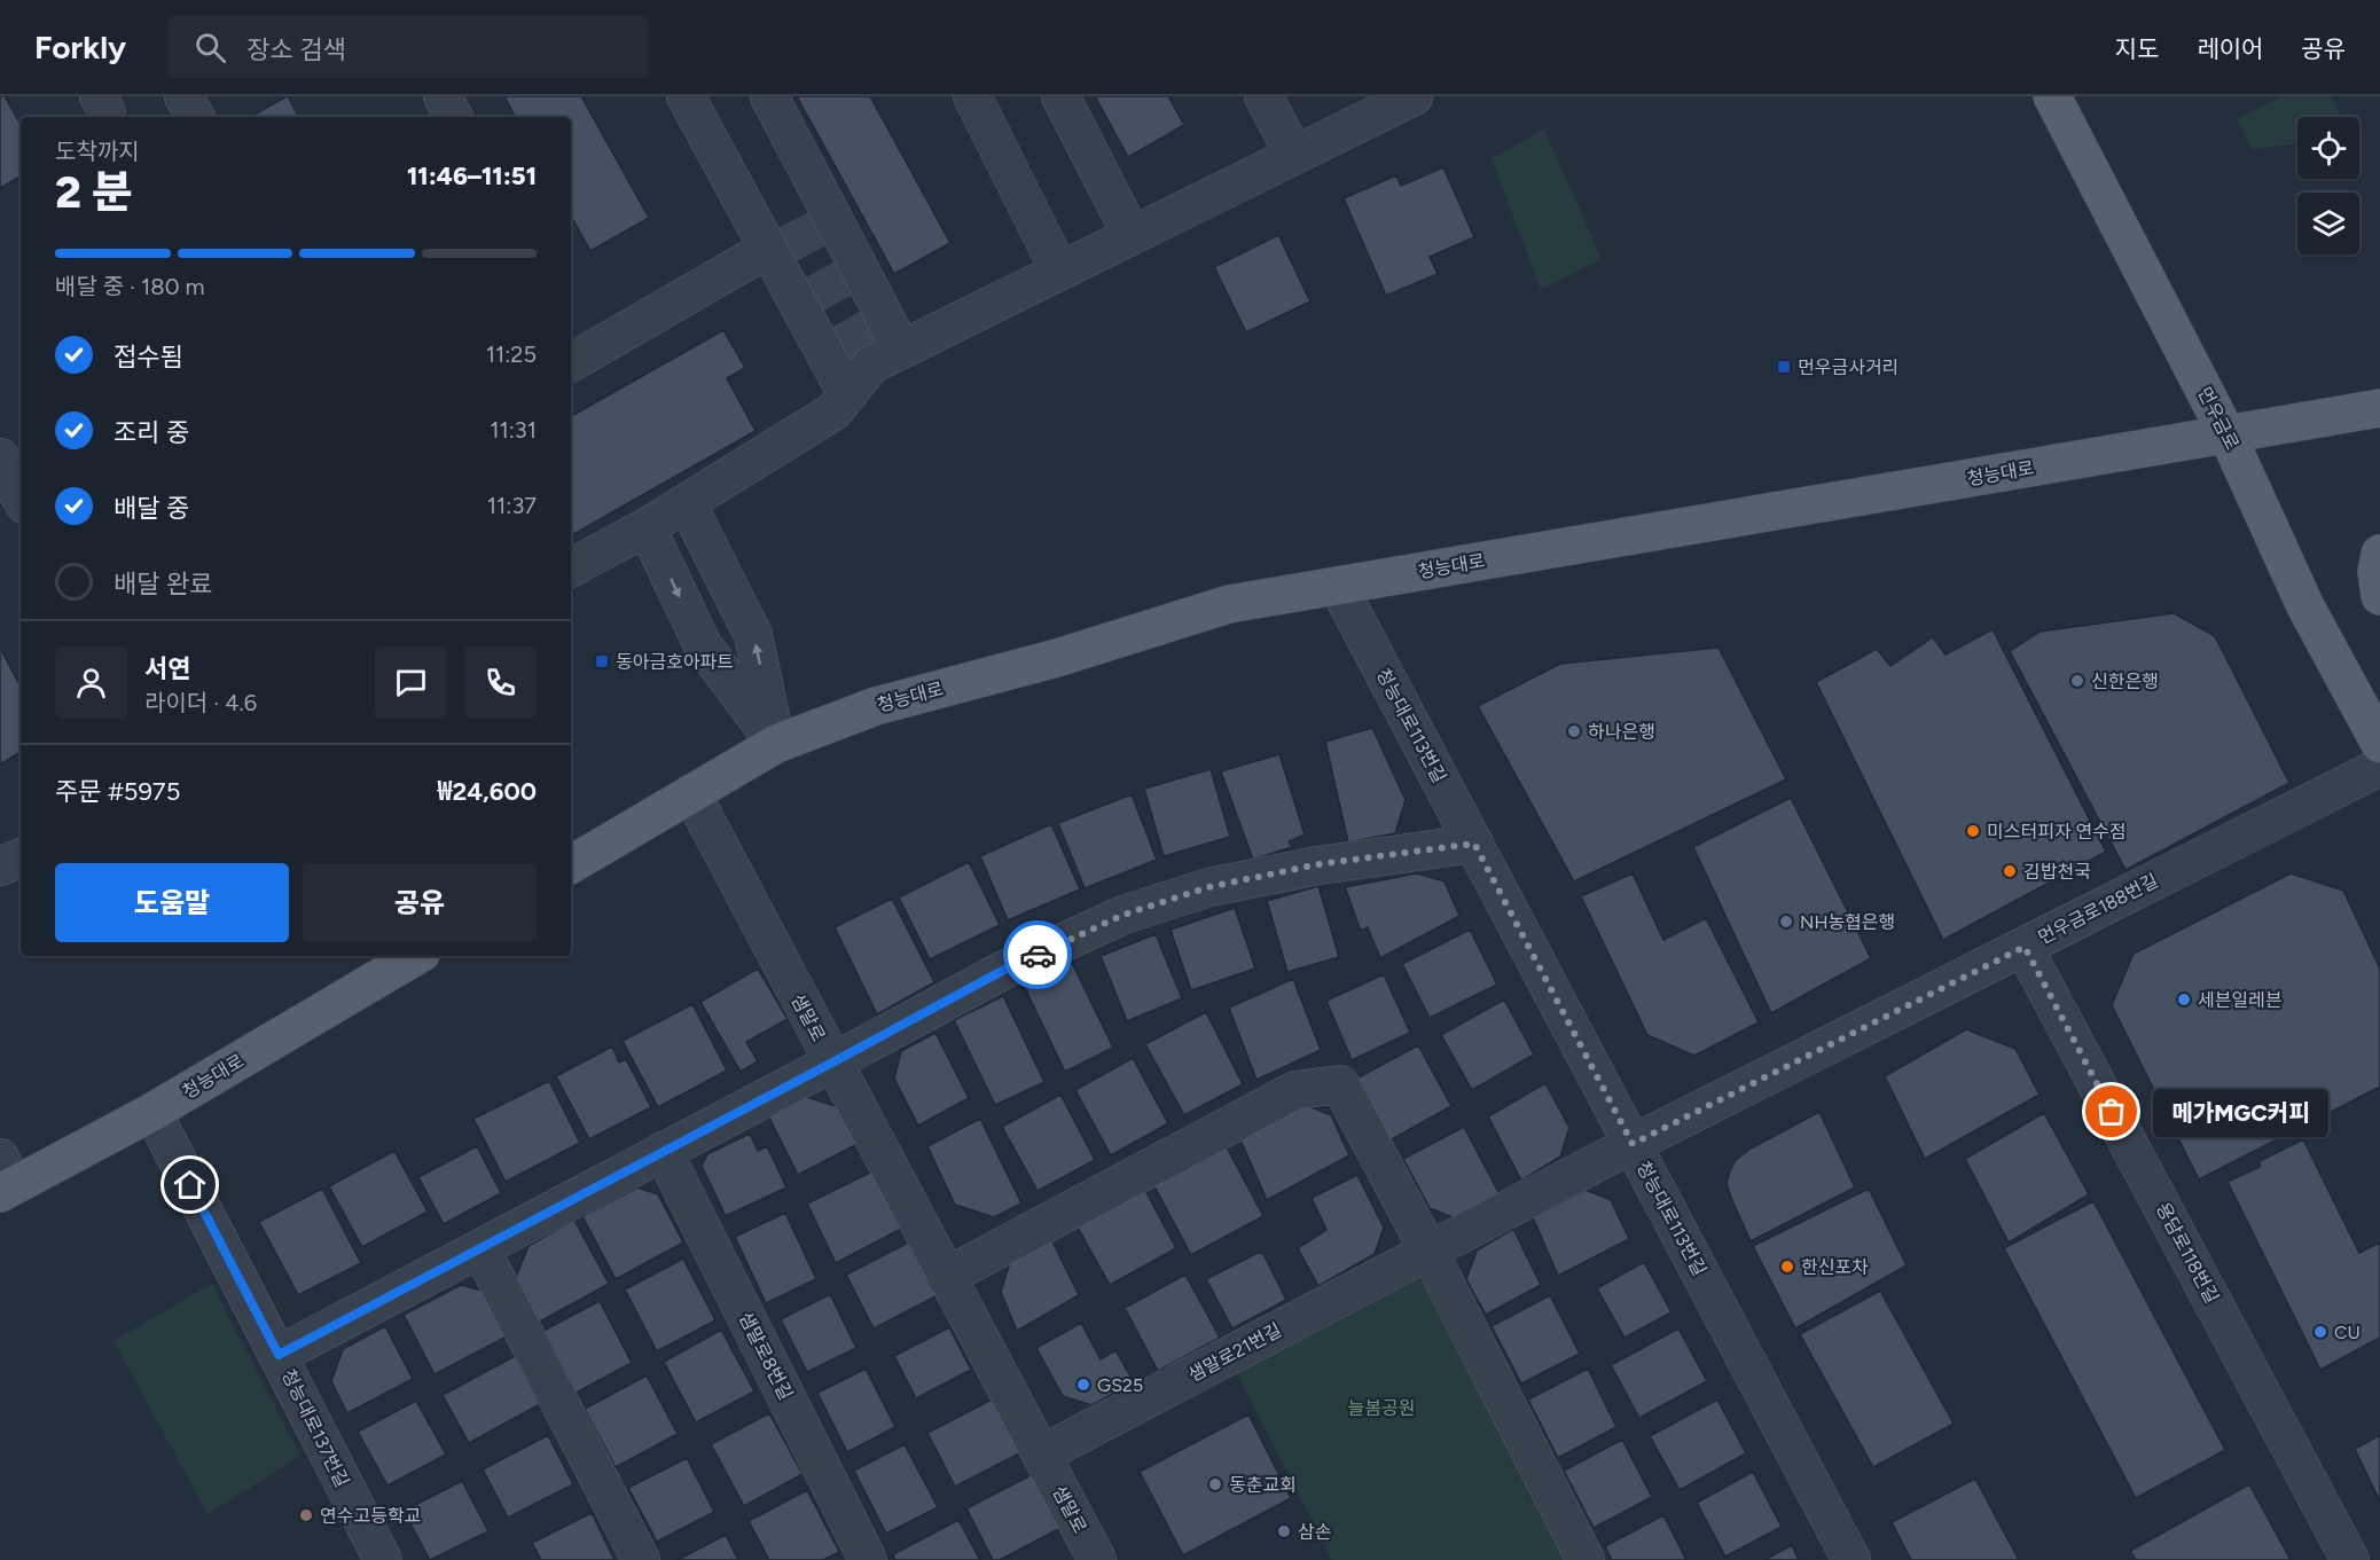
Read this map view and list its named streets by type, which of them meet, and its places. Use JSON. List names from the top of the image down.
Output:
{
  "streets": {
    "main road": ["먼우금로", "청능대로"],
    "street": [
      "청능대로113번길",
      "먼우금로188번길",
      "샘말로",
      "용담로118번길",
      "샘말로21번길",
      "샘말로8번길",
      "청능대로137번길"
    ]
  },
  "crossings": [
    ["먼우금로", "청능대로"],
    ["청능대로", "청능대로113번길"],
    ["청능대로", "샘말로"],
    ["청능대로", "청능대로137번길"],
    ["청능대로113번길", "먼우금로188번길"],
    ["청능대로113번길", "샘말로21번길"],
    ["먼우금로188번길", "용담로118번길"],
    ["먼우금로188번길", "샘말로21번길"],
    ["샘말로", "샘말로21번길"]
  ],
  "parks": ["늘봄공원"],
  "places": {
    "transit": ["먼우금사거리", "동아금호아파트"],
    "other": [
      "신한은행",
      "하나은행",
      "미스터피자 연수점",
      "김밥천국",
      "NH농협은행",
      "세븐일레븐",
      "메가MGC커피",
      "한신포차",
      "CU",
      "GS25",
      "동춘교회",
      "연수고등학교",
      "삼손"
    ]
  },
  "page": {
    "header": "Forkly",
    "search": "장소 검색",
    "nav": ["지도", "레이어", "공유"],
    "heading": ["2 분", "도착까지", "11:46–11:51"],
    "panel": [
      "서연",
      "라이더 · 4.6",
      "주문 #5975",
      "₩24,600"
    ],
    "bar": "배달 중 · 180 m",
    "list": [
      ["접수됨", "11:25"],
      ["조리 중", "11:31"],
      ["배달 중", "11:37"],
      "배달 완료"
    ],
    "buttons": ["도움말", "공유"],
    "bubble": "메가MGC커피"
  }
}
